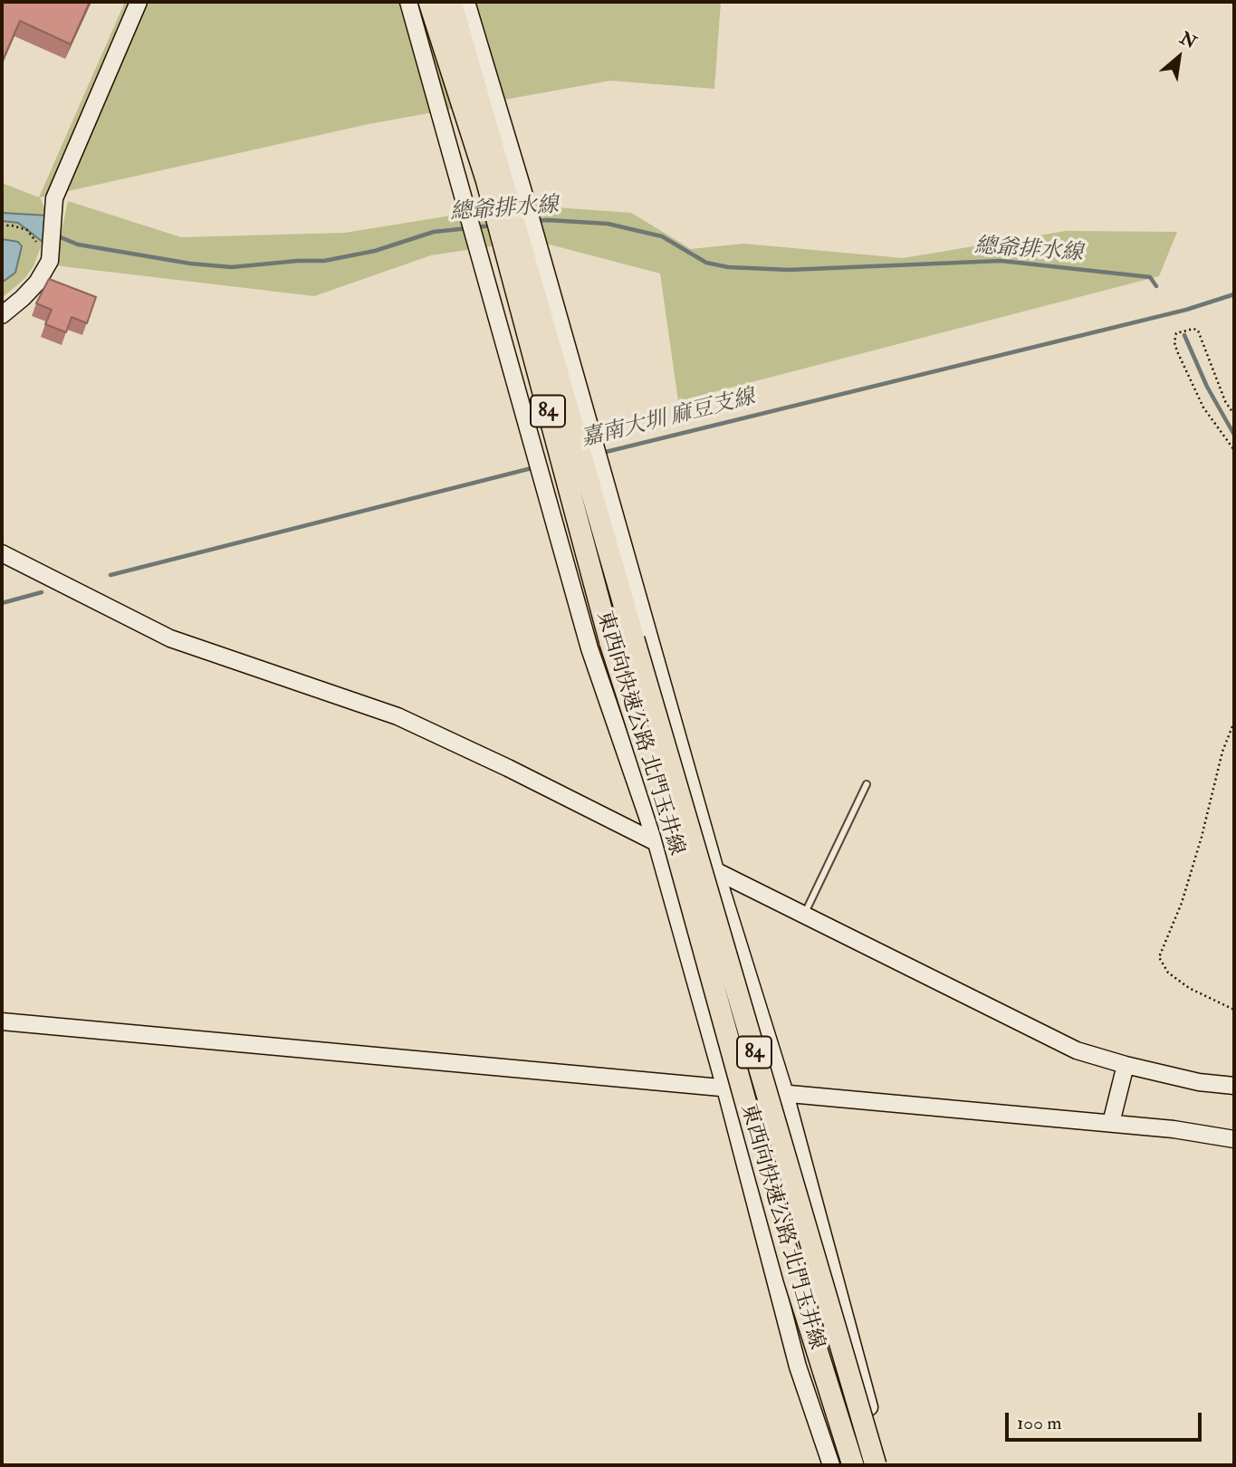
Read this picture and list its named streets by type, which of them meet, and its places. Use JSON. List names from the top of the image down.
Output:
{
  "streets": {
    "highway": ["84", "東西向快速公路 北門玉井線"]
  },
  "water": ["總爺排水線", "嘉南大圳 麻豆支線"],
  "scale_bar": "100 m",
  "north": "top right"
}
